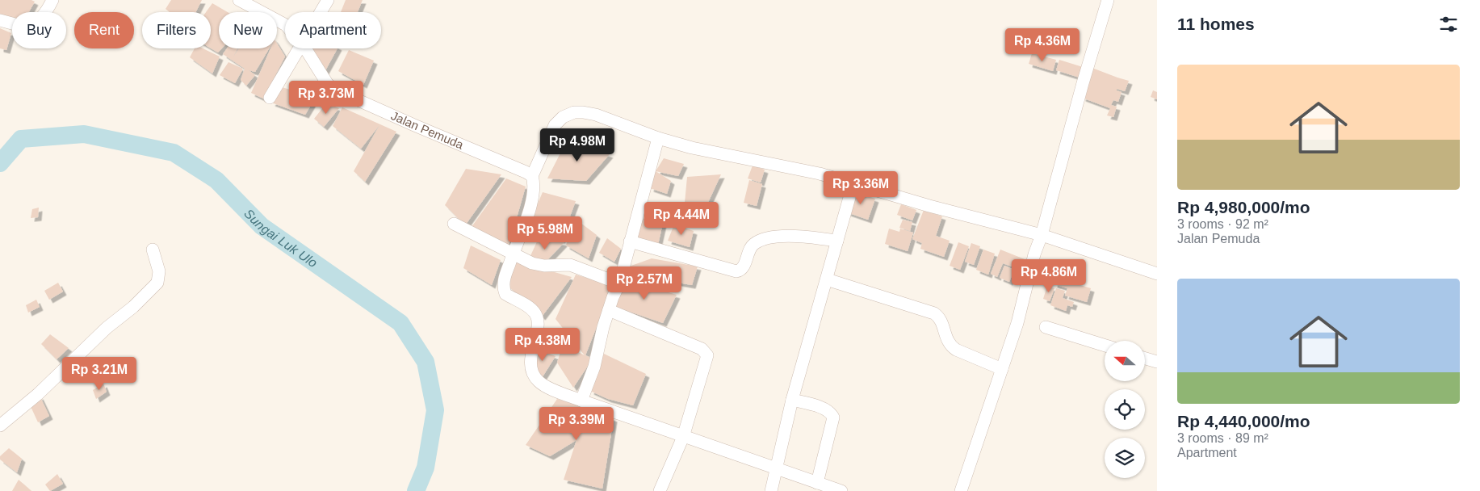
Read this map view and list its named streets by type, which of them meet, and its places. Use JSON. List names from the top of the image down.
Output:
{
  "streets": {
    "street": ["Jalan Pemuda"]
  },
  "water": ["Sungai Luk Ulo"],
  "north": "left",
  "page": {
    "heading": "11 homes",
    "chip": [
      "Buy",
      "Rent",
      "Filters",
      "New",
      "Apartment"
    ],
    "price": [
      "Rp 4.36M",
      "Rp 3.73M",
      "Rp 4.98M",
      "Rp 3.36M",
      "Rp 4.44M",
      "Rp 5.98M",
      "Rp 4.86M",
      "Rp 2.57M",
      "Rp 4.38M",
      "Rp 3.21M",
      "Rp 3.39M"
    ],
    "list": [
      {
        "name": "Rp 4,980,000/mo",
        "note": "3 rooms · 92 m² · Jalan Pemuda"
      },
      {
        "name": "Rp 4,440,000/mo",
        "note": "3 rooms · 89 m² · Apartment"
      }
    ]
  }
}
